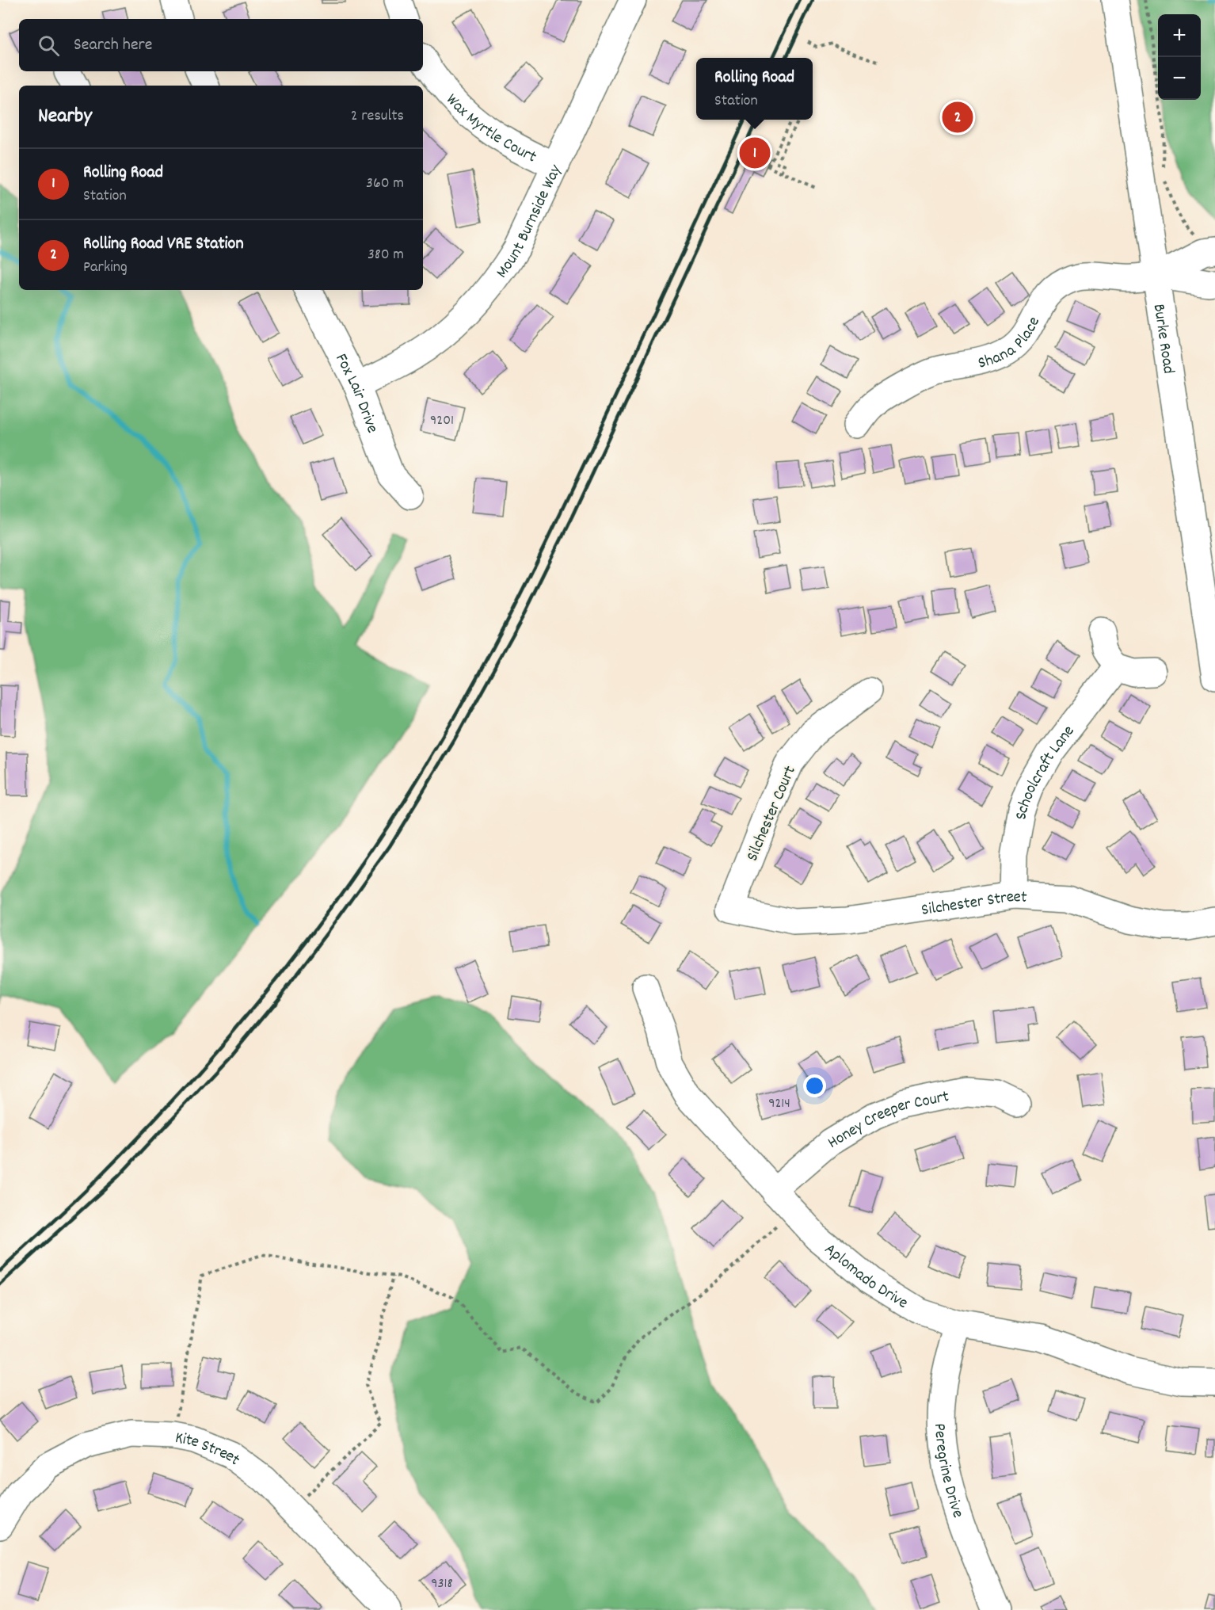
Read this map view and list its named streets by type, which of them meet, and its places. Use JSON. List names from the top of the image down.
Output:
{
  "streets": {
    "street": [
      "Wax Myrtle Court",
      "Mount Burnside Way",
      "Shana Place",
      "Burke Road",
      "Fox Lair Drive",
      "Schoolcraft Lane",
      "Silchester Court",
      "Silchester Street",
      "Honey Creeper Court",
      "Aplomado Drive",
      "Kite Street",
      "Peregrine Drive"
    ]
  },
  "crossings": [
    ["Wax Myrtle Court", "Mount Burnside Way"],
    ["Mount Burnside Way", "Fox Lair Drive"],
    ["Shana Place", "Burke Road"],
    ["Schoolcraft Lane", "Silchester Street"],
    ["Silchester Court", "Silchester Street"],
    ["Honey Creeper Court", "Aplomado Drive"],
    ["Aplomado Drive", "Peregrine Drive"]
  ],
  "house_numbers": ["9201", "9214", "9318"],
  "page": {
    "map_buttons": ["+", "−"],
    "search": "Search here",
    "popup": ["Rolling Road", "Station"],
    "heading": ["Nearby", "2 results"],
    "pins": ["2", "1"],
    "list": [
      {
        "mark": "1",
        "name": "Rolling Road",
        "note": "Station",
        "value": "360 m"
      },
      {
        "mark": "2",
        "name": "Rolling Road VRE Station",
        "note": "Parking",
        "value": "380 m"
      }
    ]
  }
}
